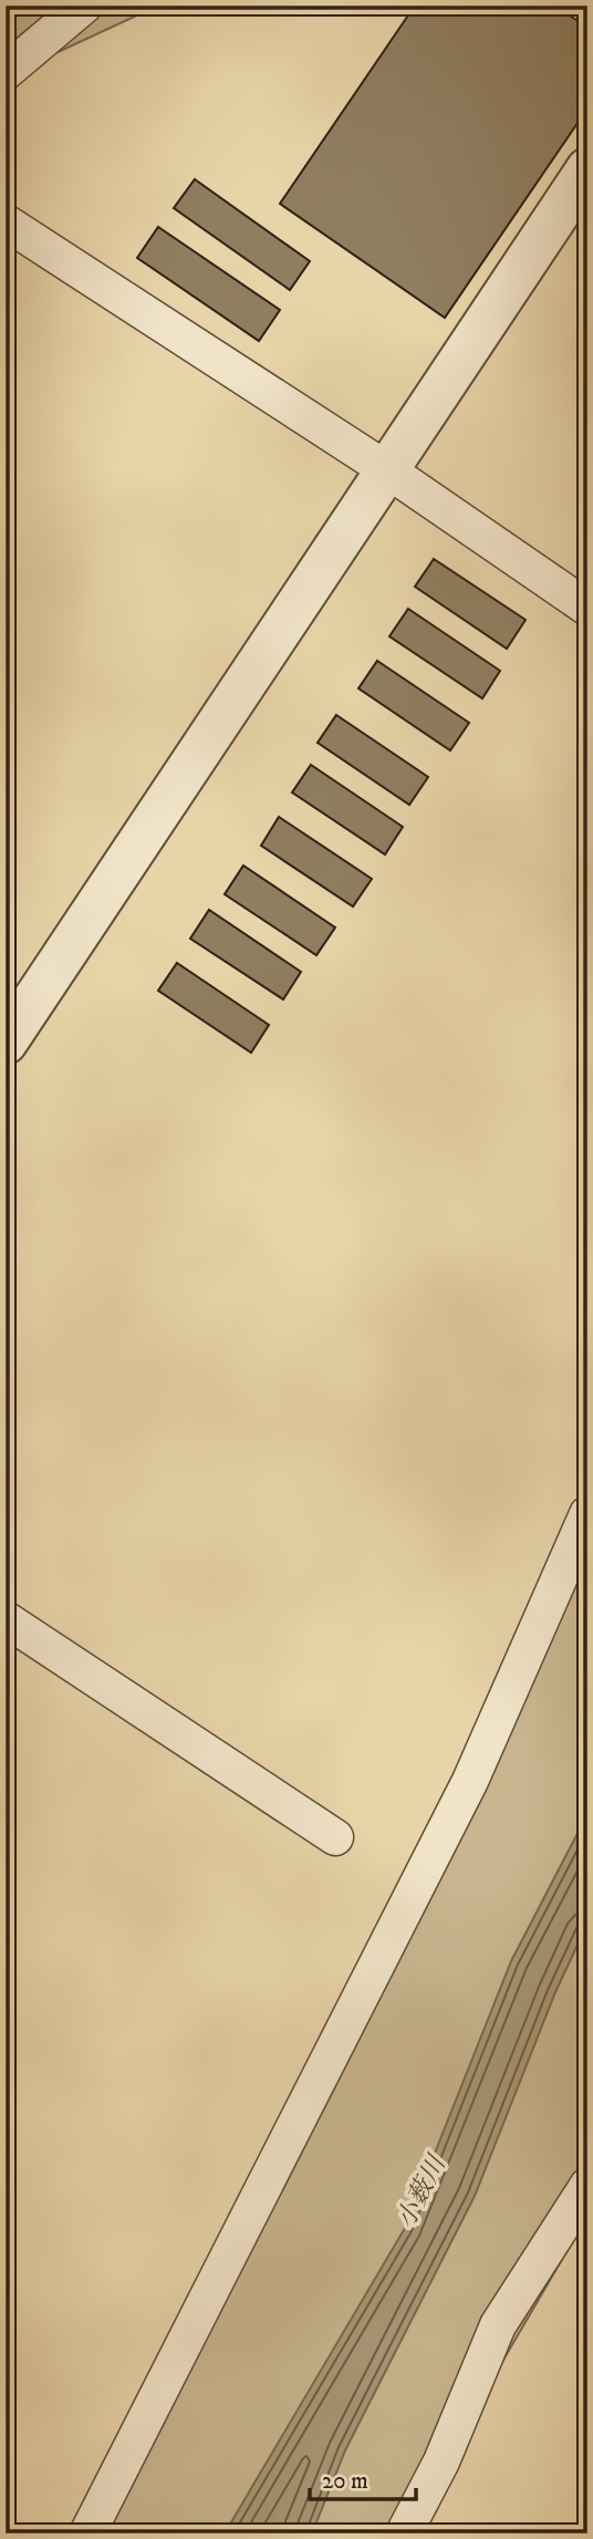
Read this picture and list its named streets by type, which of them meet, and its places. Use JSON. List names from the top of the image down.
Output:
{
  "water": ["小薮川"],
  "scale_bar": "20 m"
}
